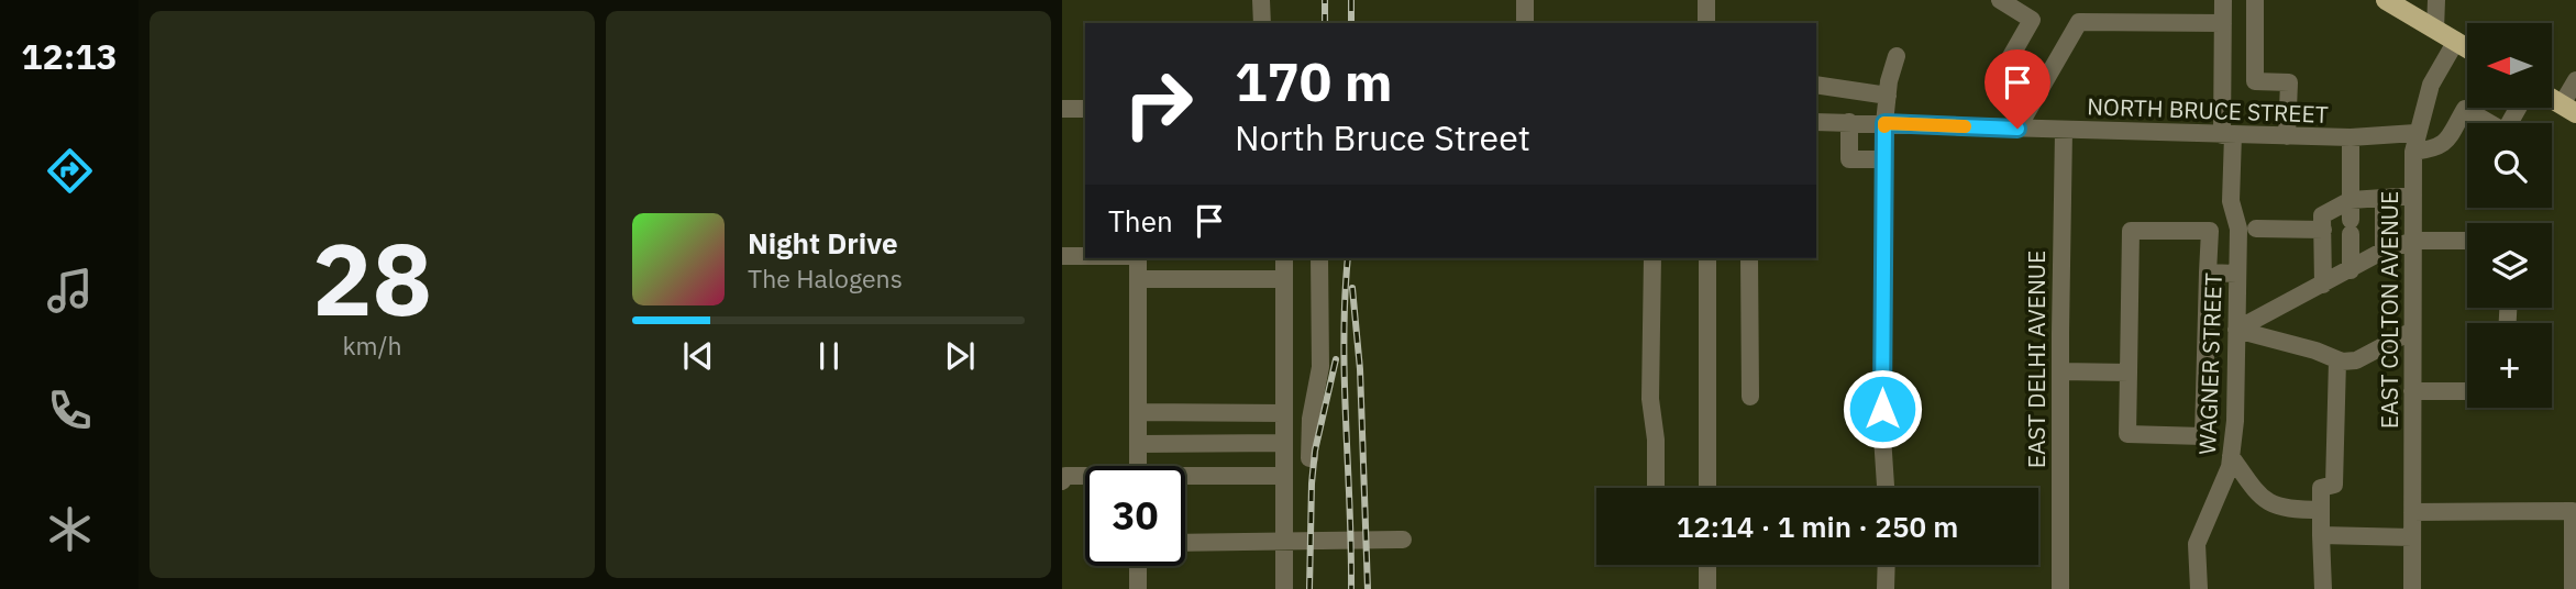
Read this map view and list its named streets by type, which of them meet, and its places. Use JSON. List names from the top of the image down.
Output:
{
  "streets": {
    "street": [
      "NORTH BRUCE STREET",
      "EAST COLTON AVENUE",
      "EAST DELHI AVENUE",
      "WAGNER STREET"
    ]
  },
  "crossings": [
    ["NORTH BRUCE STREET", "EAST COLTON AVENUE"],
    ["NORTH BRUCE STREET", "EAST DELHI AVENUE"],
    ["NORTH BRUCE STREET", "WAGNER STREET"]
  ],
  "north": "left",
  "page": {
    "tabs": "12:13",
    "tile": ["28", "km/h"],
    "map_buttons": "+",
    "turn": ["170 m", "North Bruce Street"],
    "then": "Then",
    "song": ["Night Drive", "The Halogens"],
    "limit": "30",
    "trip": "12:14 · 1 min · 250 m"
  }
}
